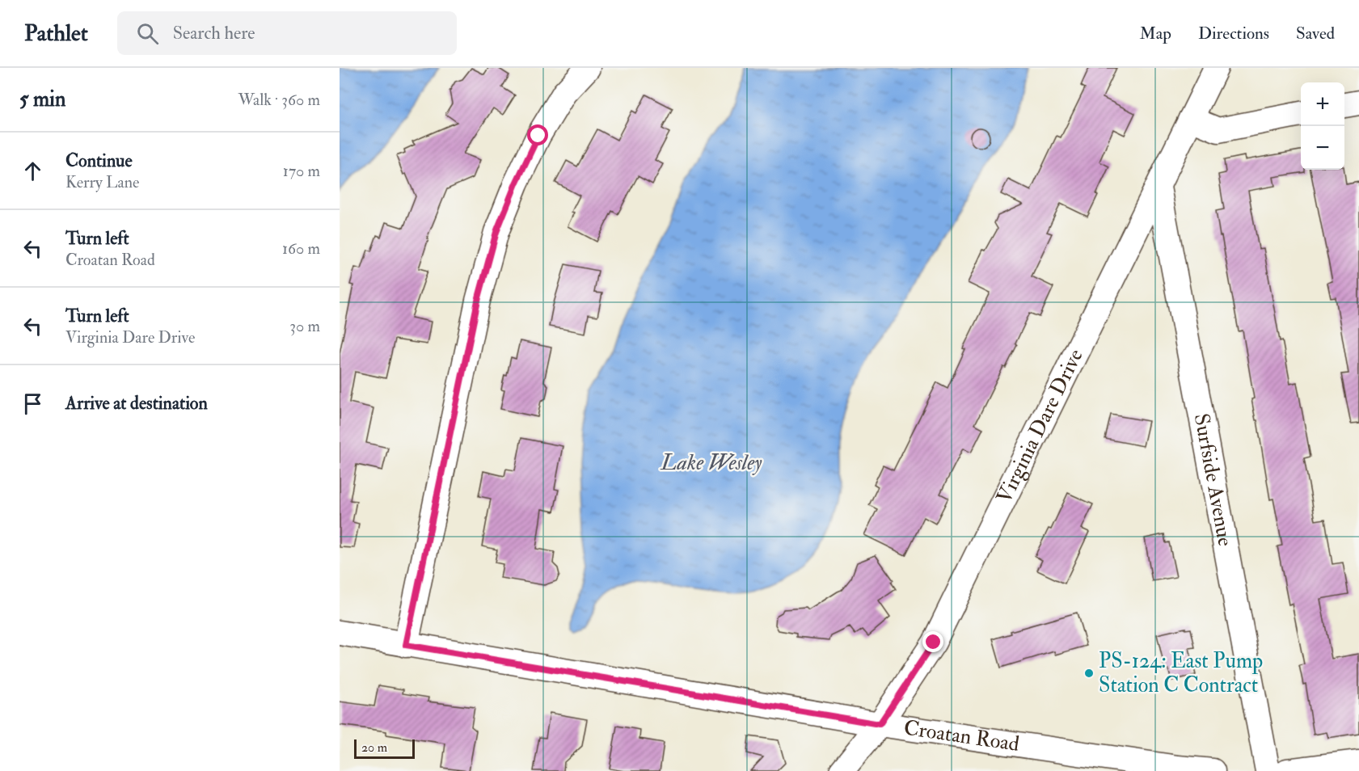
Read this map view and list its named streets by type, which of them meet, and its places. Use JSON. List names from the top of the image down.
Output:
{
  "streets": {
    "street": ["Virginia Dare Drive", "Surfside Avenue", "Croatan Road"]
  },
  "crossings": [
    ["Virginia Dare Drive", "Surfside Avenue"],
    ["Virginia Dare Drive", "Croatan Road"]
  ],
  "water": ["Lake Wesley"],
  "places": ["PS-124: East Pump Station C Contract"],
  "scale_bar": "20 m",
  "page": {
    "header": "Pathlet",
    "search": "Search here",
    "nav": ["Map", "Directions", "Saved"],
    "heading": ["5 min", "Walk · 360 m"],
    "map_buttons": ["+", "−"],
    "list": [
      ["Continue", "Kerry Lane", "170 m"],
      ["Turn left", "Croatan Road", "160 m"],
      ["Turn left", "Virginia Dare Drive", "30 m"],
      "Arrive at destination"
    ],
    "scale": "20 m"
  }
}
